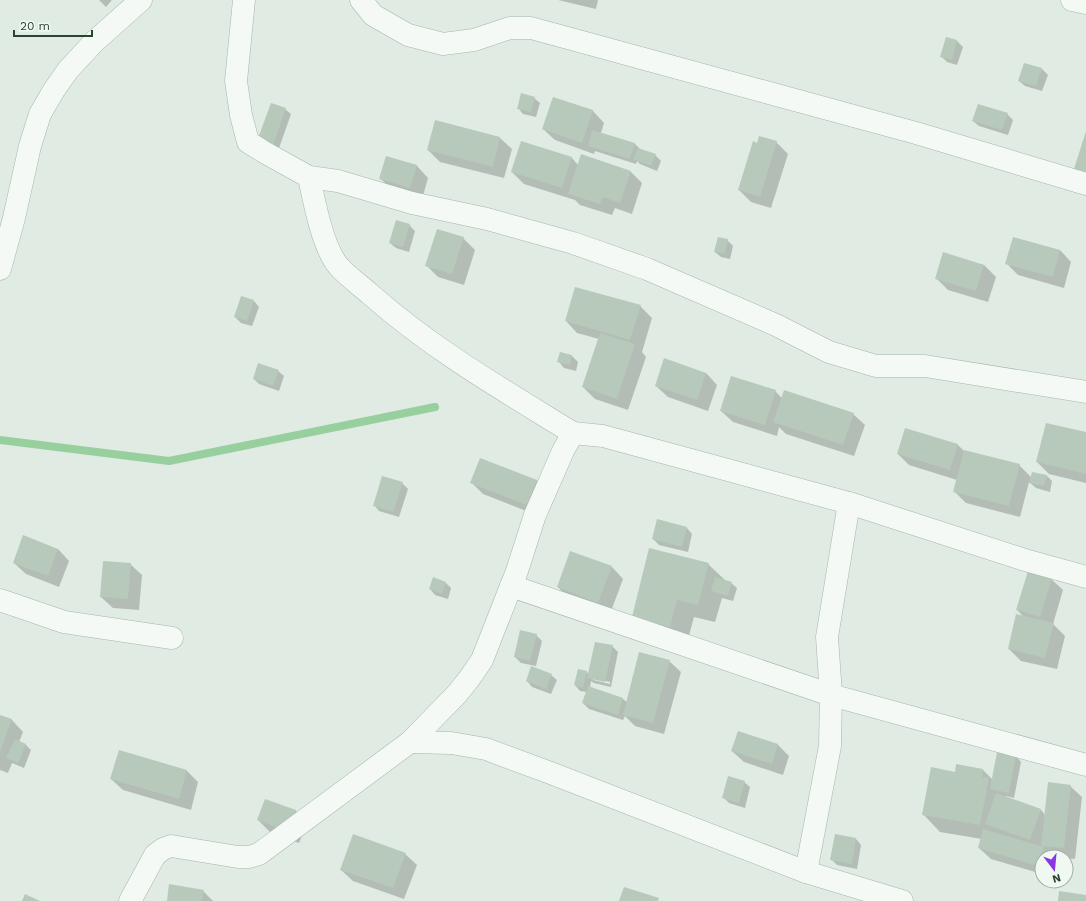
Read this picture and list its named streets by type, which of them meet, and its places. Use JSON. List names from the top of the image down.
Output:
{
  "scale_bar": "20 m",
  "north": "bottom"
}
